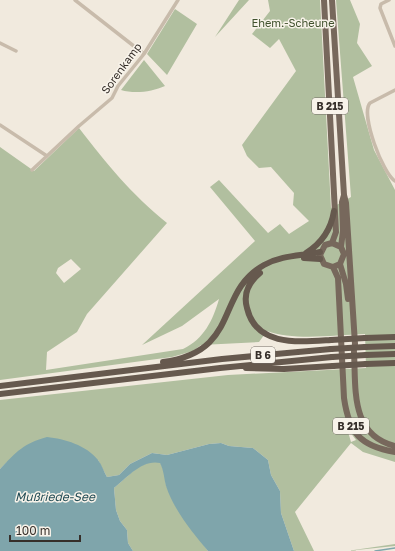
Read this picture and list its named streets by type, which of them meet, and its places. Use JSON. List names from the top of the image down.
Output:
{
  "streets": {
    "highway": ["B 6"],
    "main road": ["B 215"],
    "street": ["Sorenkamp"]
  },
  "water": ["Mußriede-See"],
  "parks": ["Ehem.-Scheune"],
  "scale_bar": "100 m"
}
